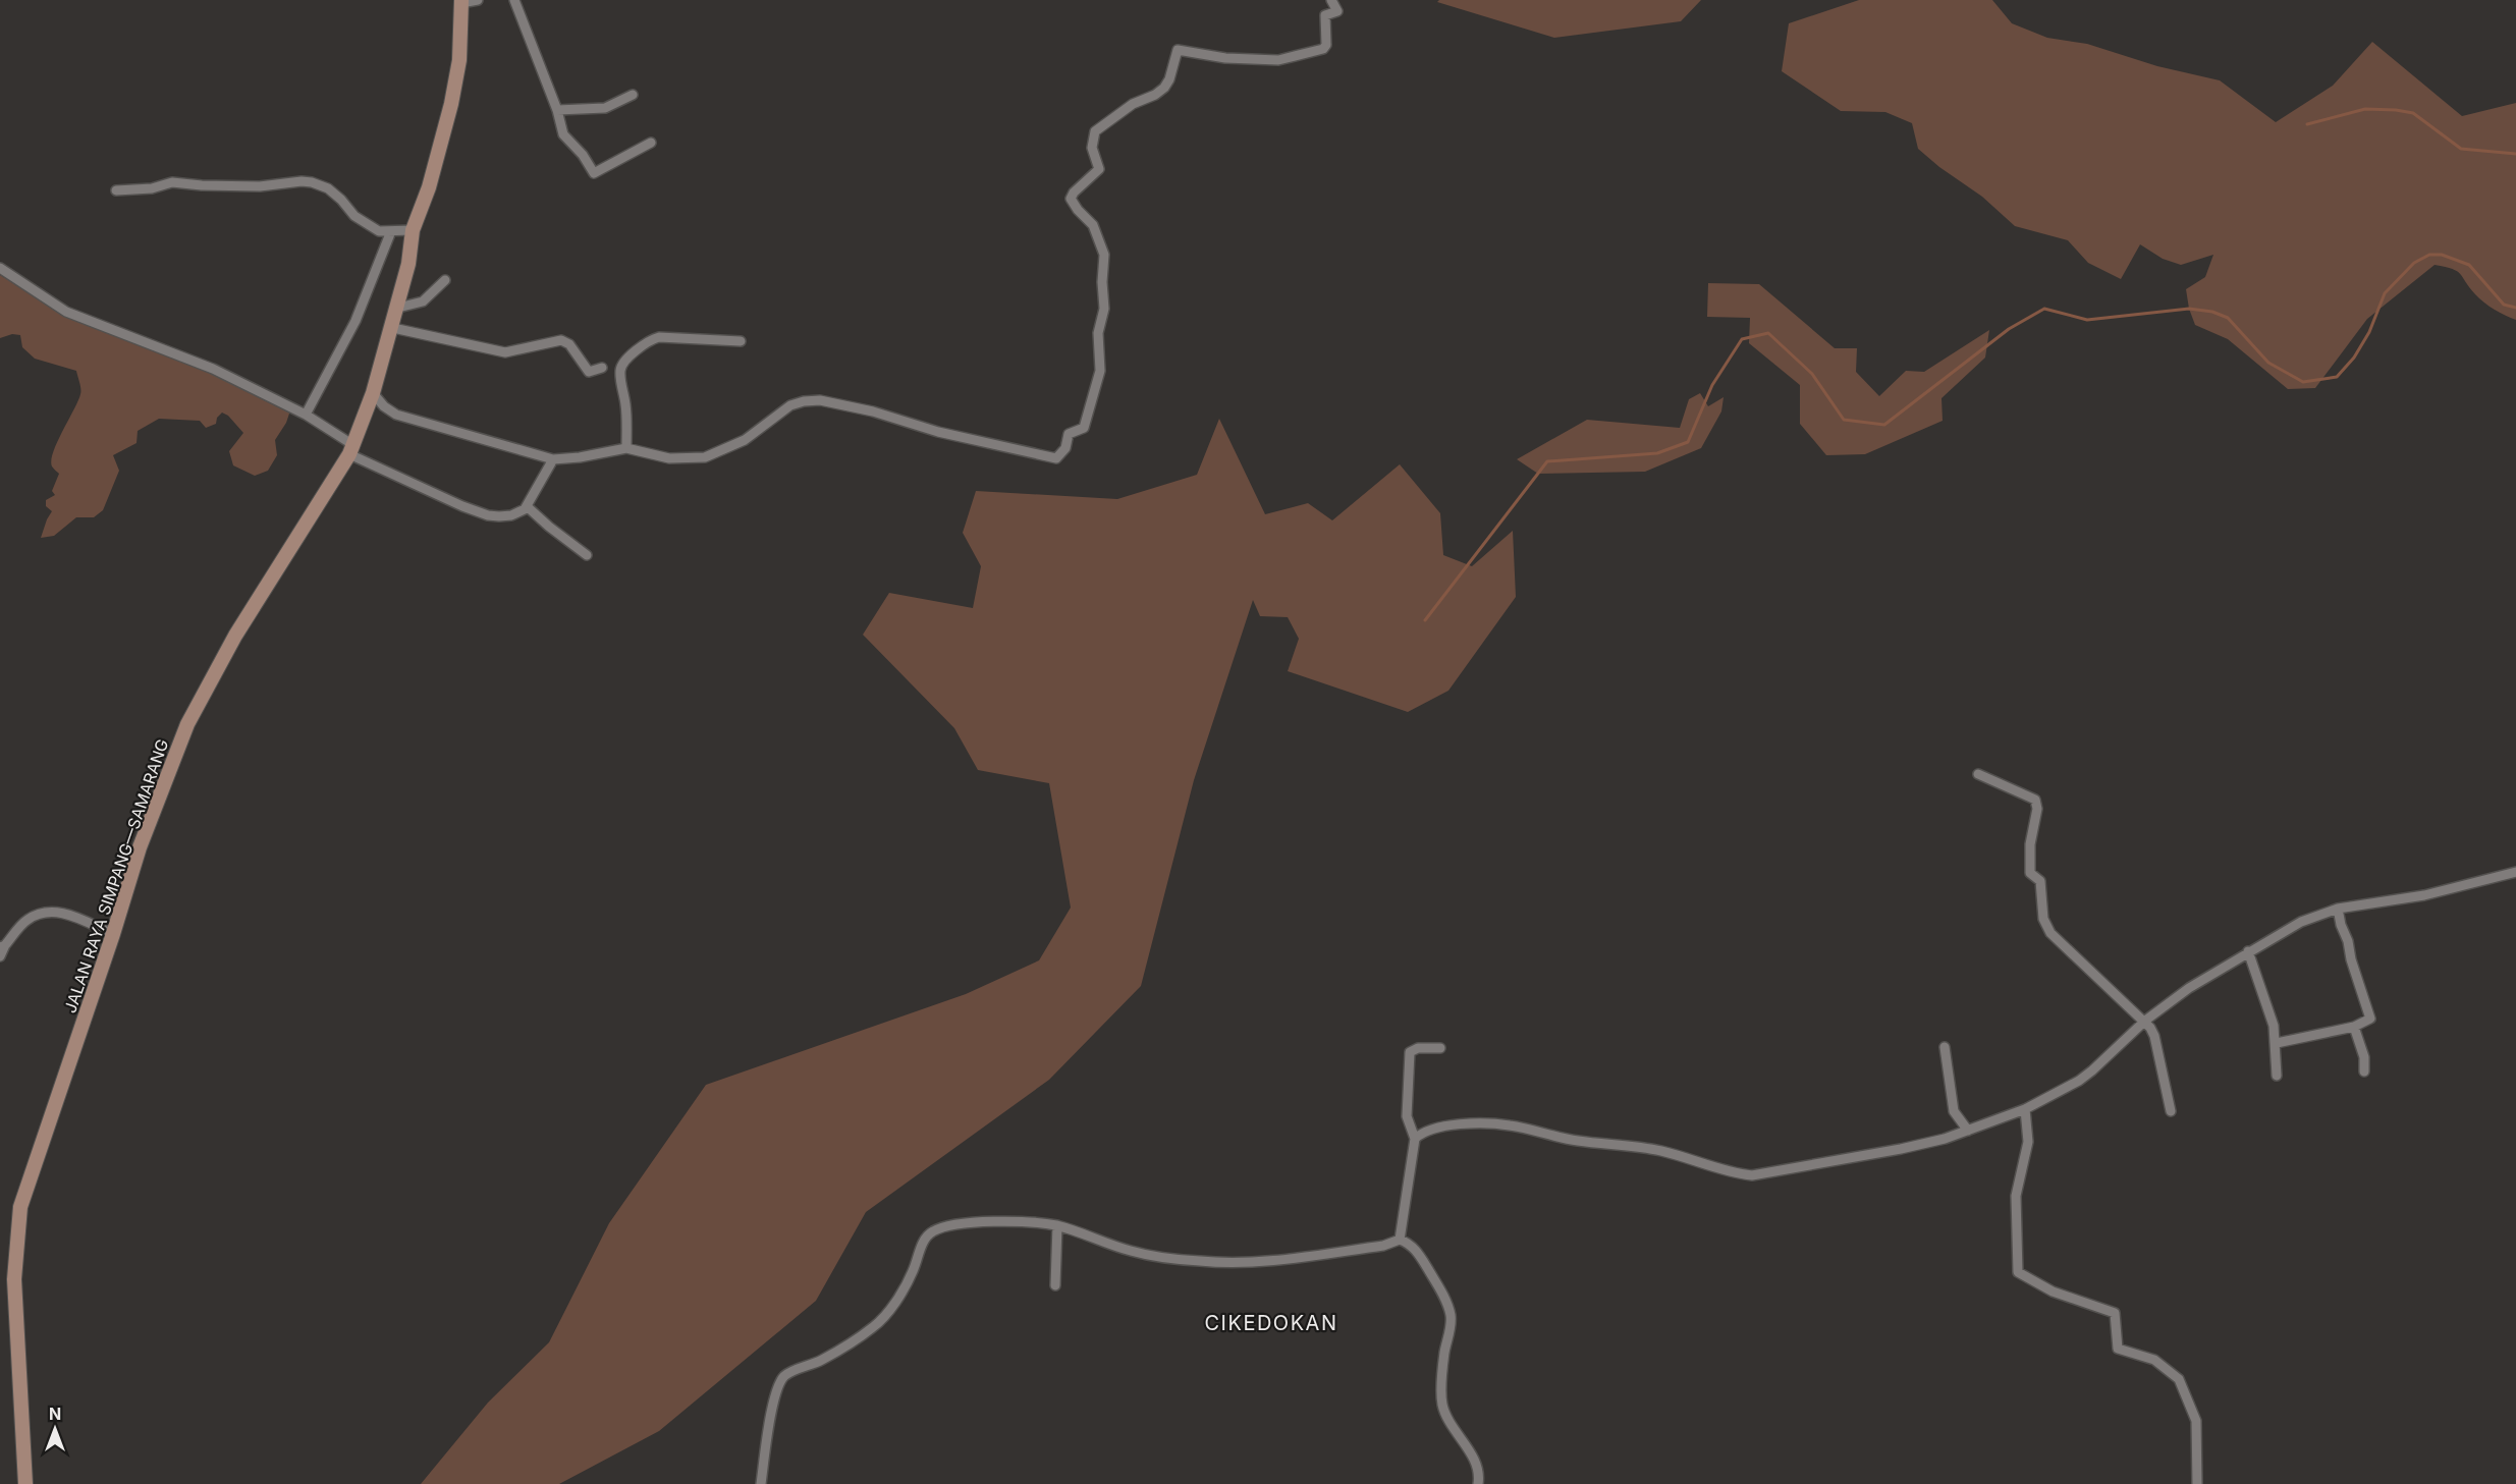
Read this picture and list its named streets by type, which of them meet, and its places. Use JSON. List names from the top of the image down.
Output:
{
  "streets": {
    "main road": ["JALAN RAYA SIMPANG—SAMARANG"]
  },
  "districts": ["CIKEDOKAN"],
  "north": "top"
}
